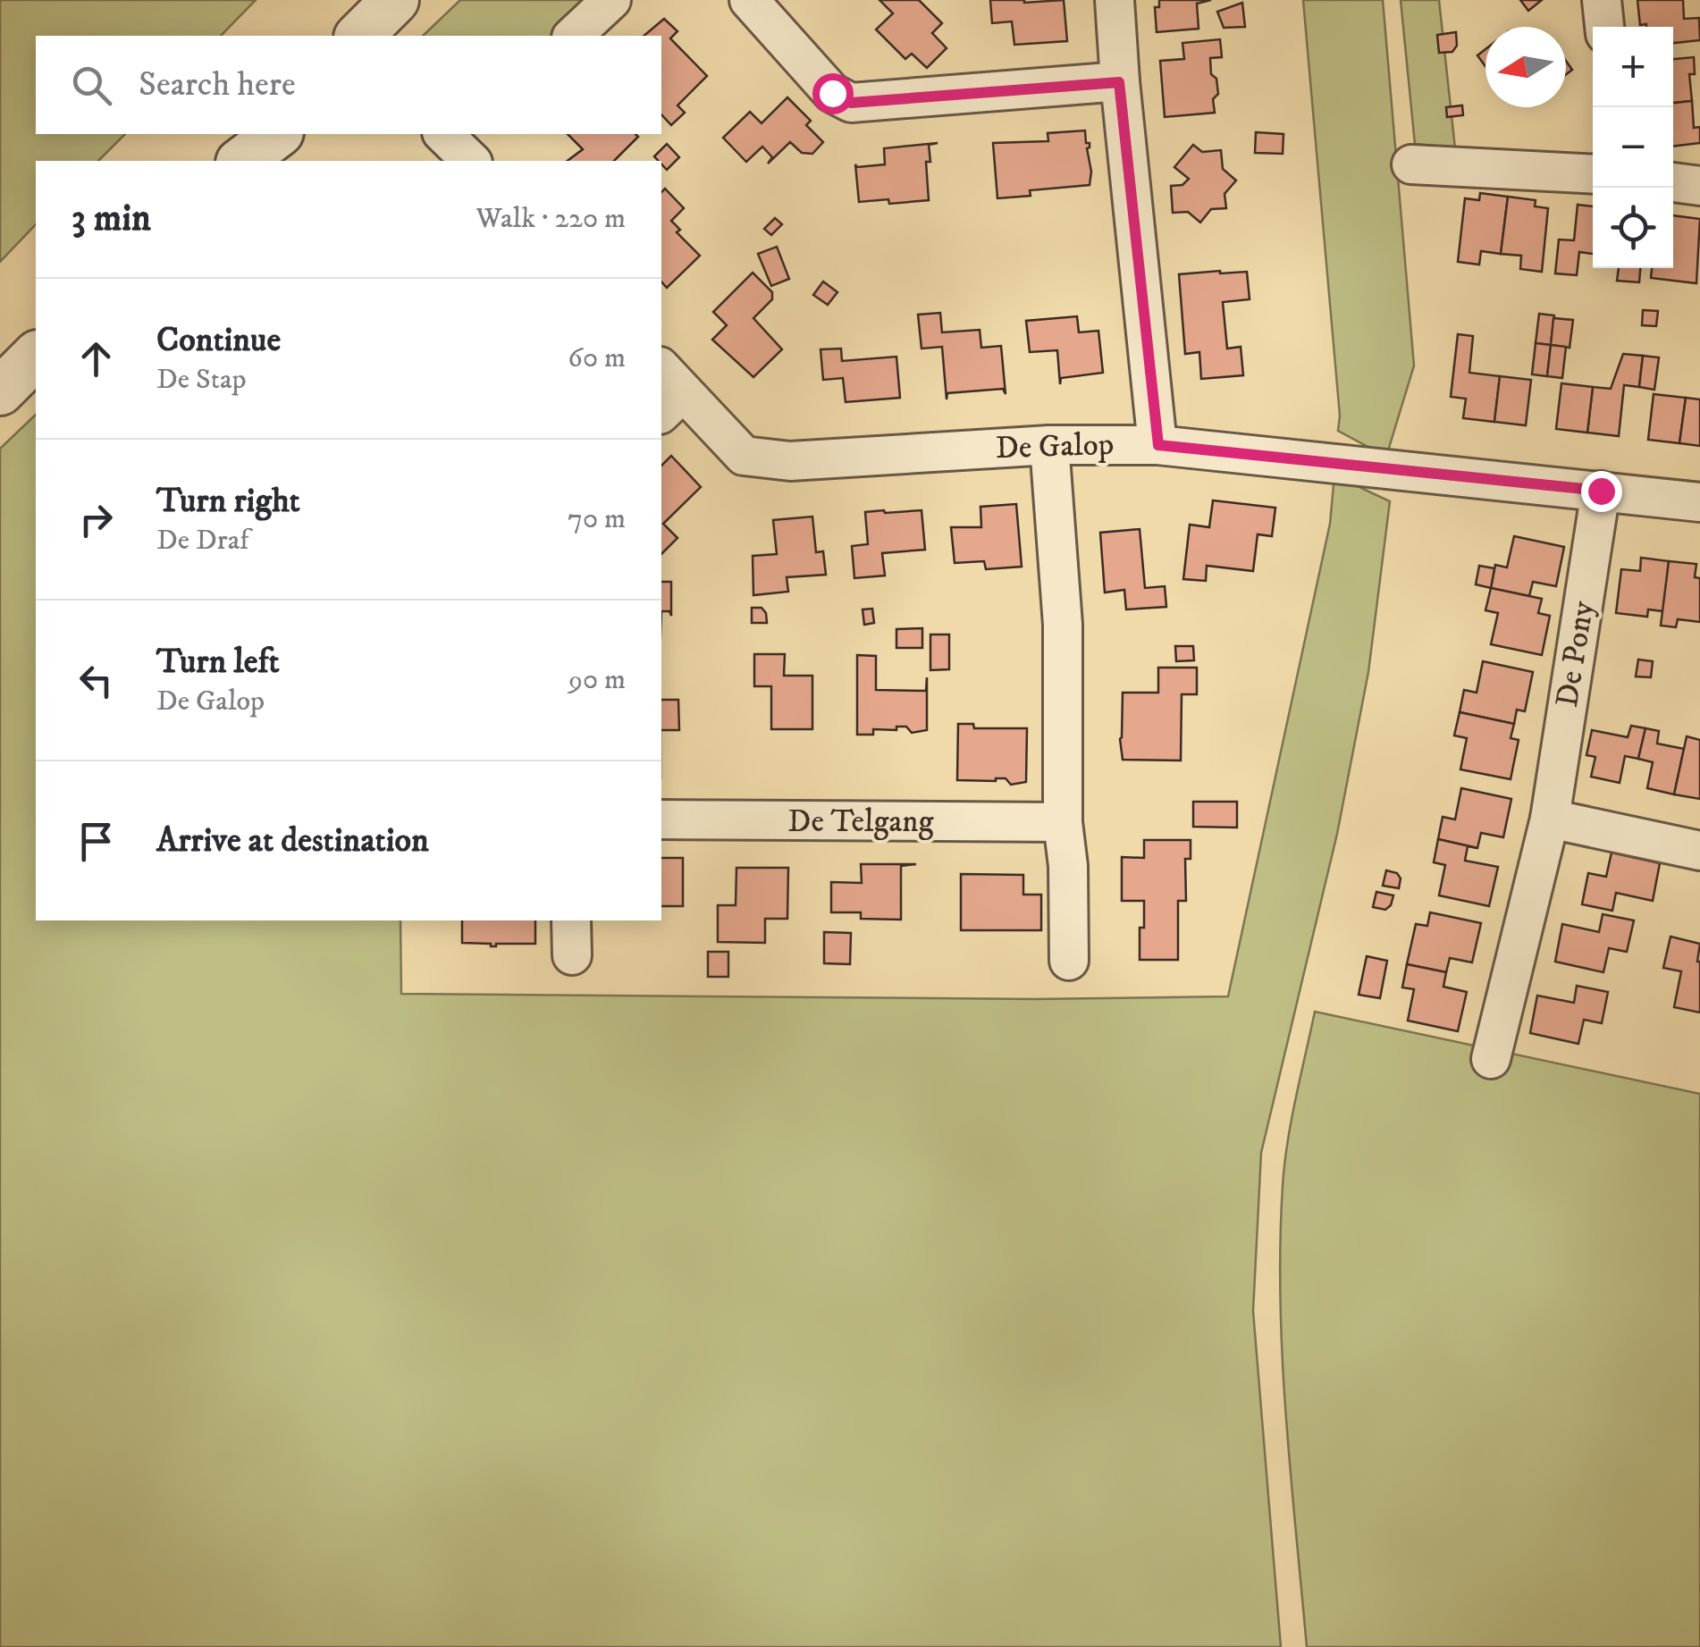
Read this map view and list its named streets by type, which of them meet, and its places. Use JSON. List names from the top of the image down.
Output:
{
  "streets": {
    "street": ["De Galop", "De Pony", "De Telgang"]
  },
  "crossings": [
    ["De Galop", "De Pony"]
  ],
  "north": "left",
  "page": {
    "map_buttons": ["+", "−"],
    "search": "Search here",
    "heading": ["3 min", "Walk · 220 m"],
    "list": [
      ["Continue", "De Stap", "60 m"],
      ["Turn right", "De Draf", "70 m"],
      ["Turn left", "De Galop", "90 m"],
      "Arrive at destination"
    ]
  }
}
